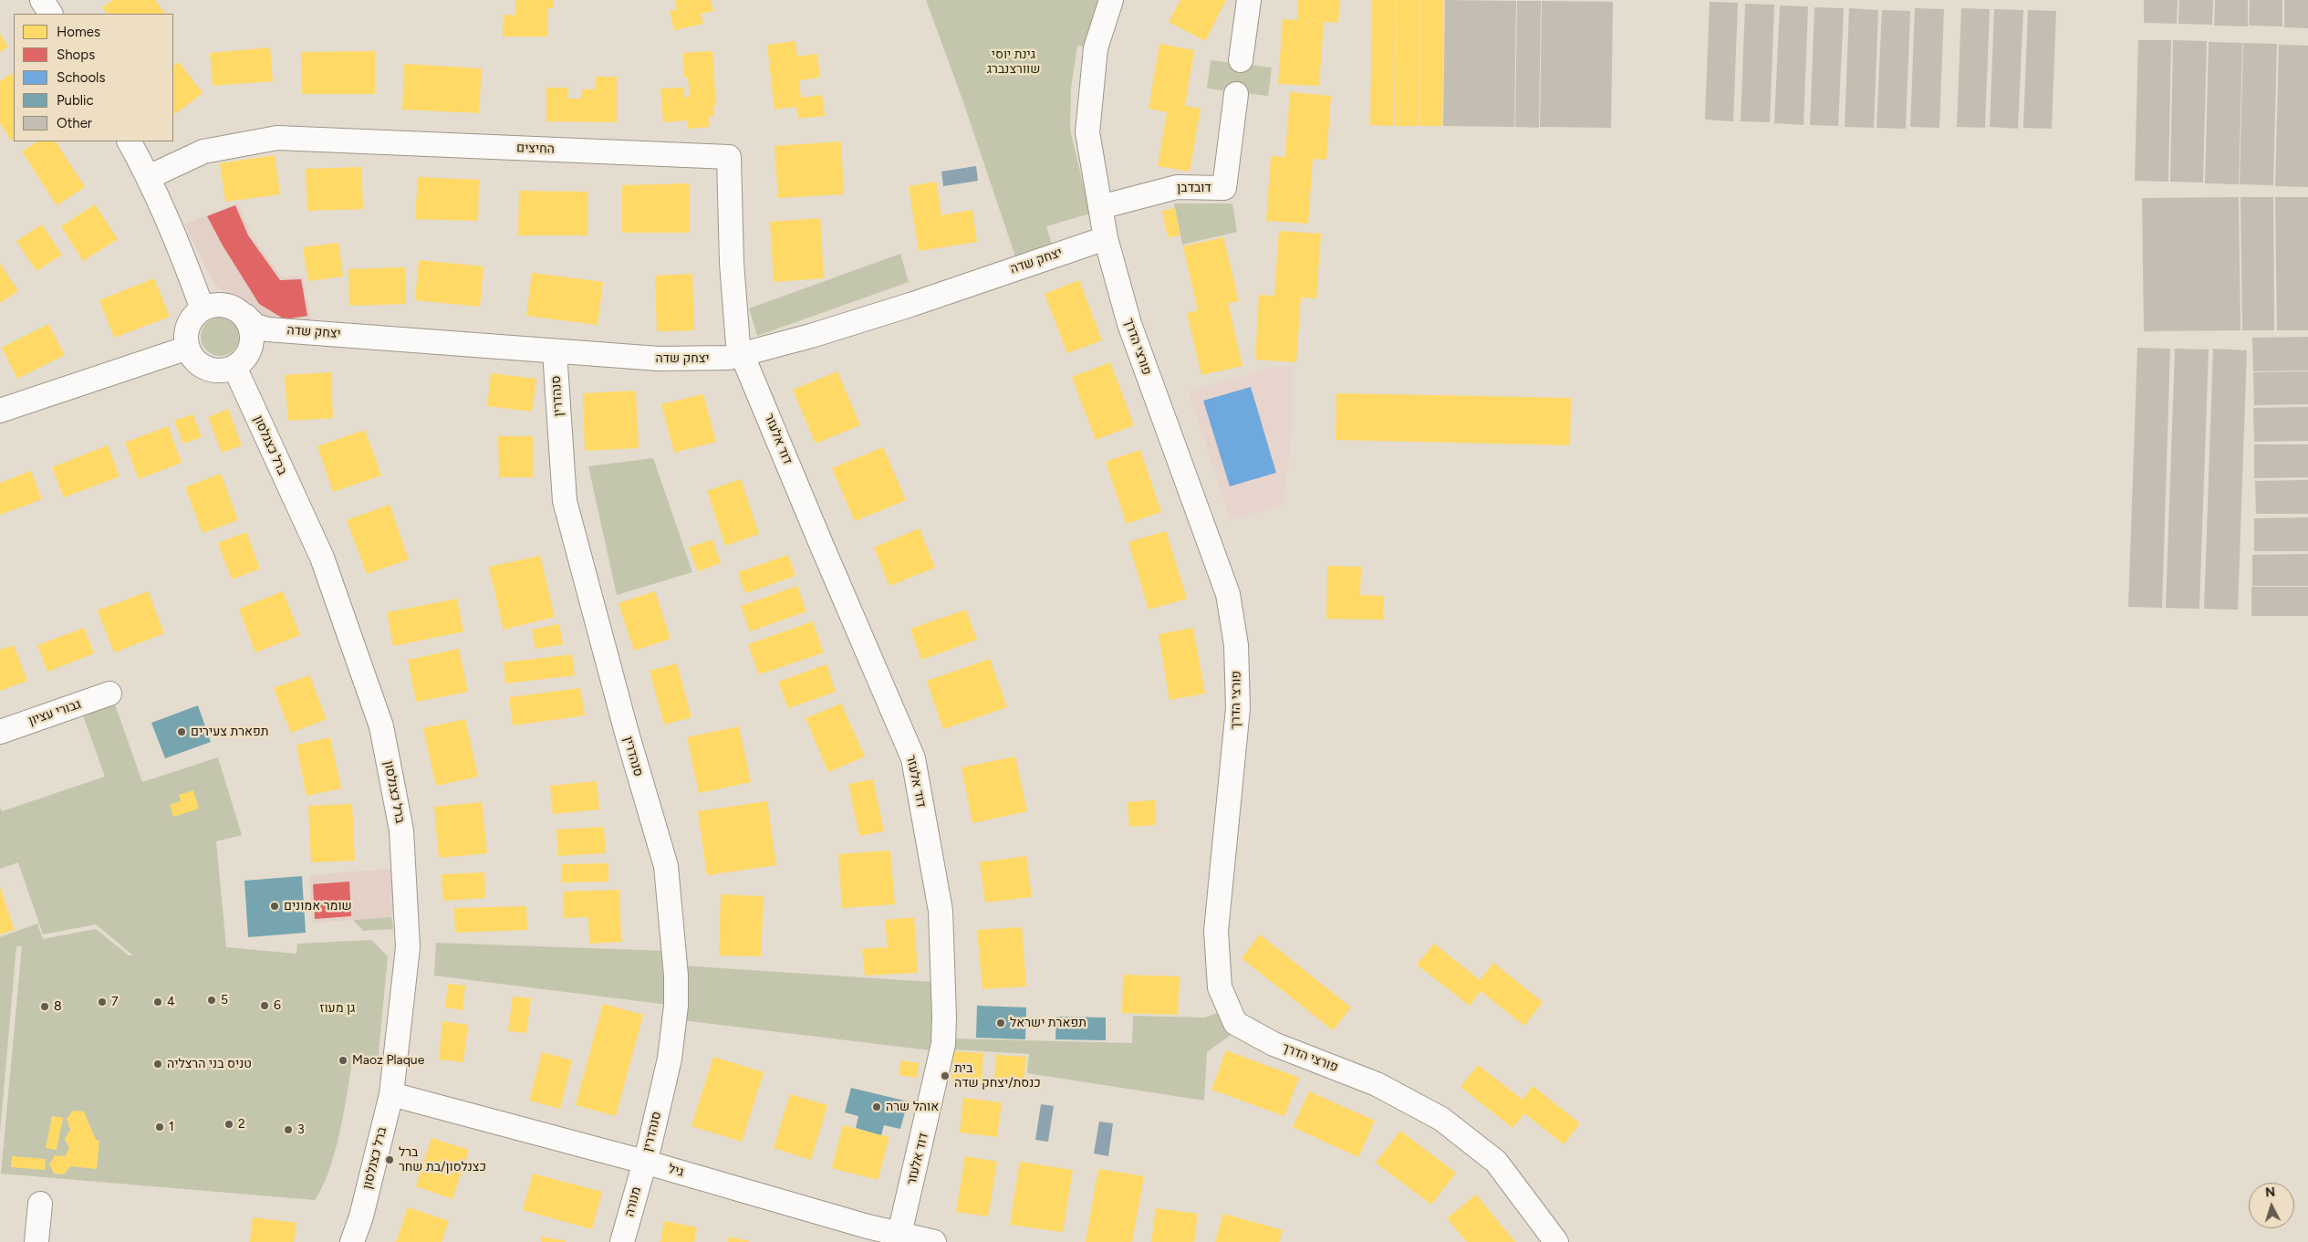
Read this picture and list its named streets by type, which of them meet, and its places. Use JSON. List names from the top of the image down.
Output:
{
  "streets": {
    "street": [
      "החיצים",
      "דובדבן",
      "יצחק שדה",
      "פורצי הדרך",
      "סנהדרין",
      "דוד אלעזר",
      "ברל כצנלסון",
      "גבורי עציון",
      "גיל",
      "מנורה"
    ]
  },
  "crossings": [
    ["החיצים", "יצחק שדה"],
    ["החיצים", "דוד אלעזר"],
    ["דובדבן", "פורצי הדרך"],
    ["יצחק שדה", "פורצי הדרך"],
    ["יצחק שדה", "סנהדרין"],
    ["יצחק שדה", "דוד אלעזר"],
    ["יצחק שדה", "ברל כצנלסון"],
    ["סנהדרין", "גיל"],
    ["סנהדרין", "מנורה"],
    ["דוד אלעזר", "גיל"],
    ["ברל כצנלסון", "גיל"],
    ["גיל", "מנורה"]
  ],
  "parks": ["גינת יוסי שוורצנברג", "גן מעוז"],
  "places": [
    "תפארת צעירים",
    "שומר אמונים",
    "5",
    "7",
    "4",
    "6",
    "8",
    "תפארת ישראל",
    "Maoz Plaque",
    "טניס בני הרצליה",
    "בית כנסת/יצחק שדה",
    "אוהל שרה",
    "2",
    "1",
    "3",
    "ברל כצנלסון/בת שחר"
  ],
  "legend": [
    "Homes",
    "Shops",
    "Schools",
    "Public",
    "Other"
  ],
  "north": "top"
}
